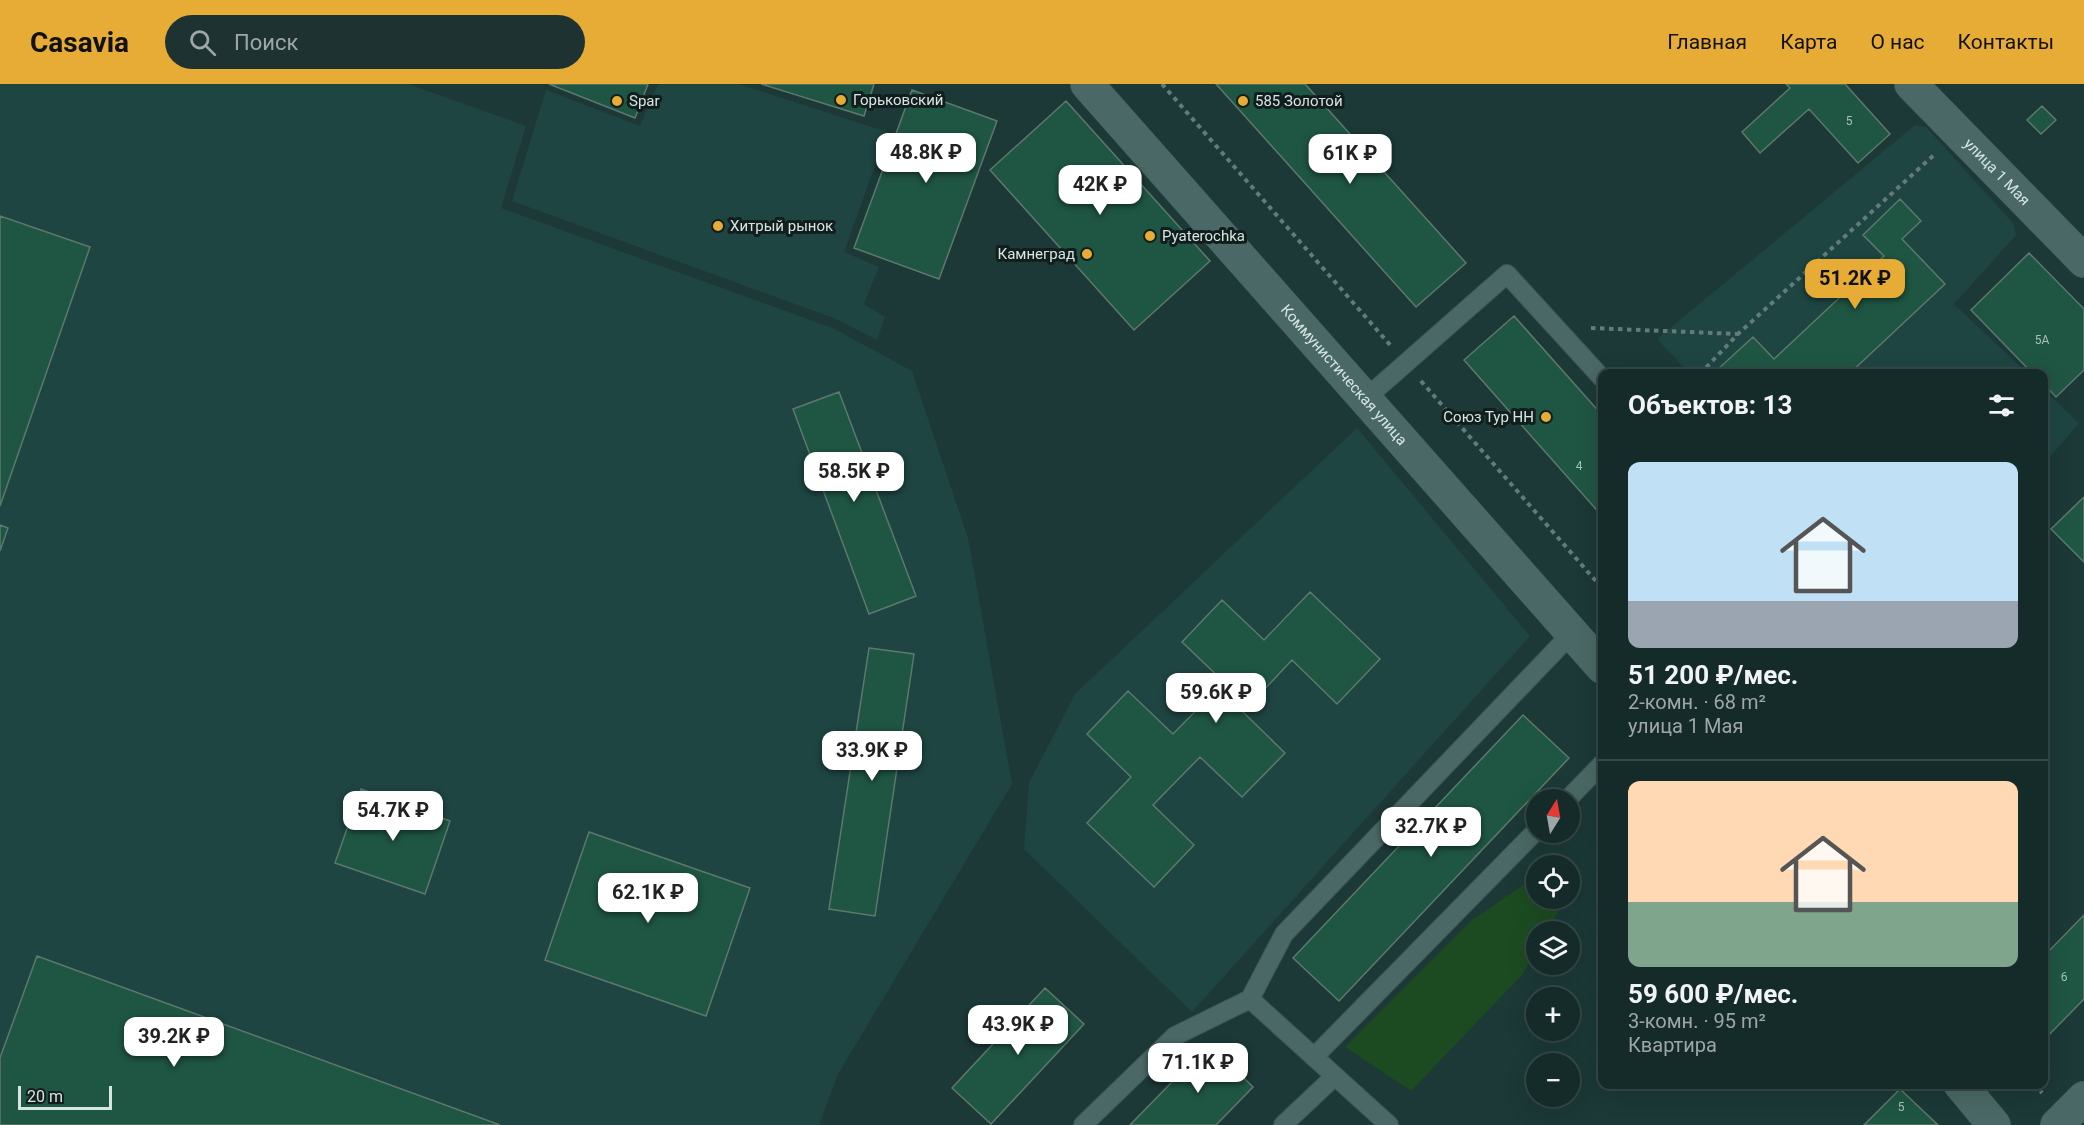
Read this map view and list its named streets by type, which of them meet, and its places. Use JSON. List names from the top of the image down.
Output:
{
  "streets": {
    "street": ["улица 1 Мая", "Коммунистическая улица"]
  },
  "places": [
    "Горьковский",
    "Spar",
    "585 Золотой",
    "Хитрый рынок",
    "Pyaterochka",
    "Камнеград",
    "Союз Тур НН"
  ],
  "house_numbers": [
    "5",
    "5А",
    "4",
    "6",
    "5"
  ],
  "scale_bar": "20 m",
  "north": "top",
  "page": {
    "header": "Casavia",
    "search": "Поиск",
    "nav": [
      "Главная",
      "Карта",
      "О нас",
      "Контакты"
    ],
    "price": [
      "48.8K ₽",
      "61K ₽",
      "42K ₽",
      "51.2K ₽",
      "58.5K ₽",
      "59.6K ₽",
      "33.9K ₽",
      "54.7K ₽",
      "32.7K ₽",
      "62.1K ₽",
      "43.9K ₽",
      "39.2K ₽",
      "71.1K ₽"
    ],
    "heading": "Объектов: 13",
    "list": [
      {
        "name": "51 200 ₽/мес.",
        "note": "2-комн. · 68 m² · улица 1 Мая"
      },
      {
        "name": "59 600 ₽/мес.",
        "note": "3-комн. · 95 m² · Квартира"
      }
    ],
    "map_buttons": ["+", "−"],
    "scale": "20 m"
  }
}
